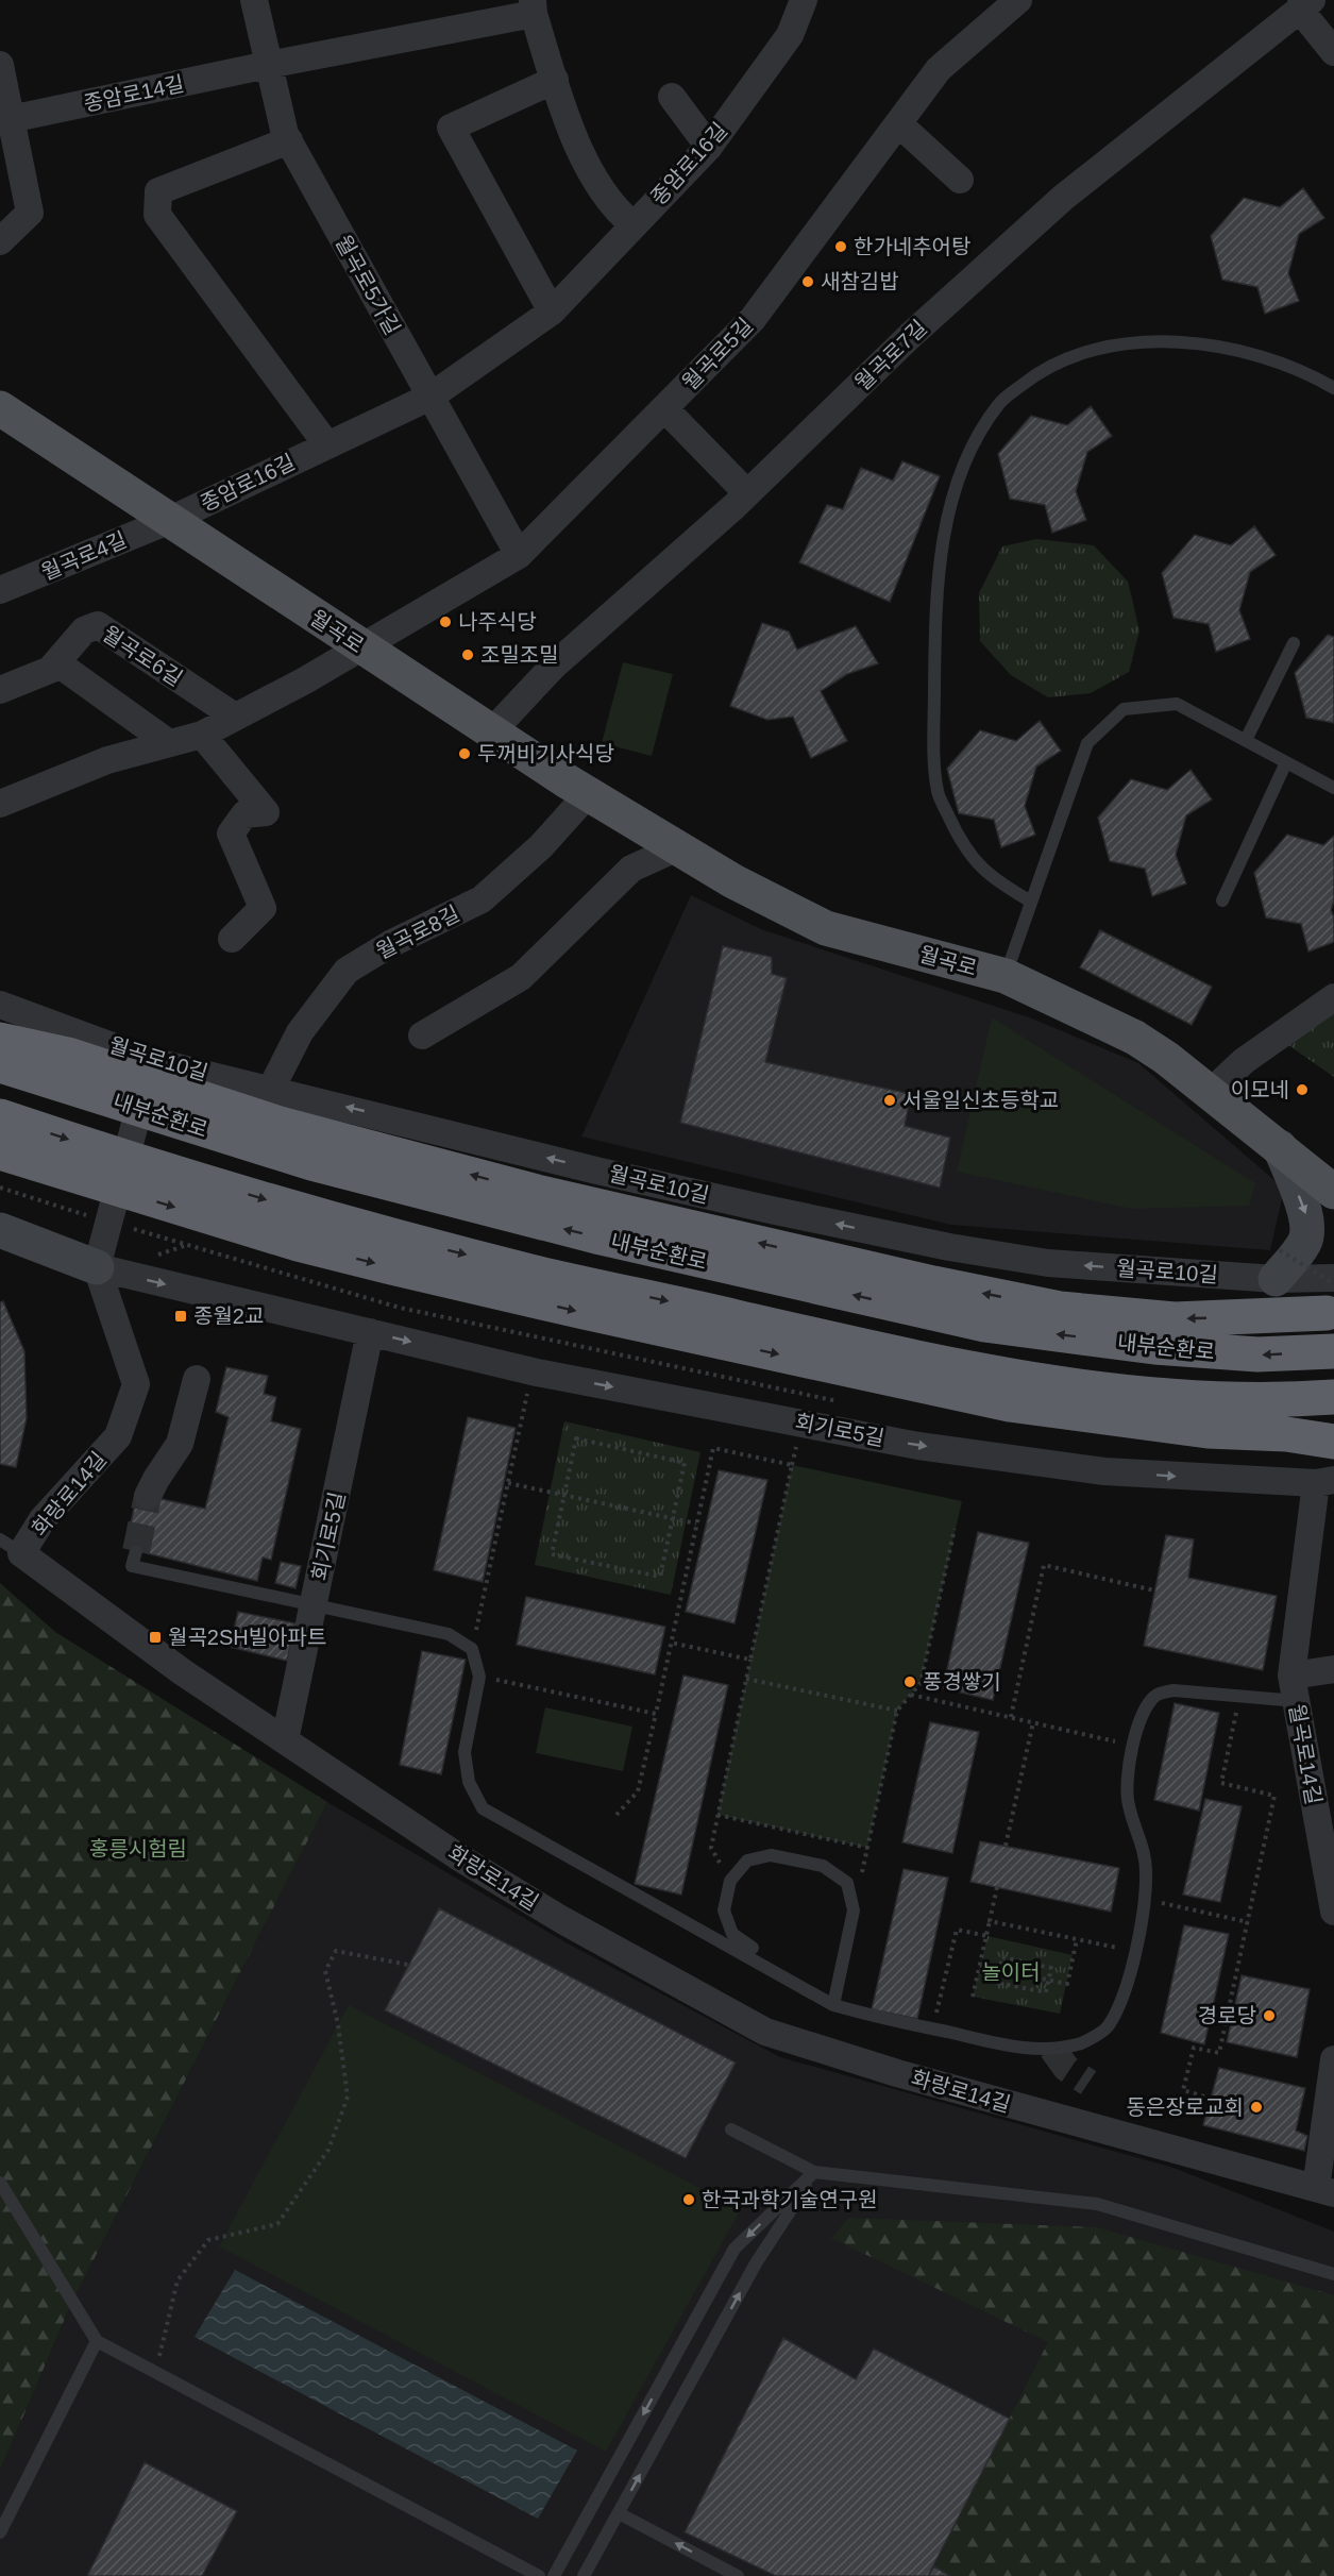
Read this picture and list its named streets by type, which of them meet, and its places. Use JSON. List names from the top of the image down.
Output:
{
  "streets": {
    "highway": ["내부순환로"],
    "main road": ["월곡로", "회기로5길"],
    "street": [
      "종암로14길",
      "종암로16길",
      "월곡로5가길",
      "월곡로5길",
      "월곡로7길",
      "월곡로4길",
      "월곡로6길",
      "월곡로8길",
      "월곡로10길",
      "화랑로14길",
      "월곡로14길"
    ]
  },
  "crossings": [
    ["종암로14길", "월곡로5가길"],
    ["종암로16길", "월곡로5가길"],
    ["종암로16길", "월곡로4길"],
    ["종암로16길", "월곡로"],
    ["월곡로5가길", "월곡로5길"],
    ["월곡로5길", "월곡로"],
    ["월곡로7길", "월곡로"],
    ["월곡로4길", "월곡로"],
    ["월곡로", "월곡로8길"],
    ["월곡로8길", "월곡로10길"],
    ["회기로5길", "화랑로14길"],
    ["회기로5길", "월곡로14길"]
  ],
  "one_way": ["월곡로10길", "회기로5길"],
  "parks": ["홍릉시험림", "놀이터"],
  "places": {
    "other": [
      "한가네추어탕",
      "새참김밥",
      "나주식당",
      "조밀조밀",
      "두꺼비기사식당",
      "이모네",
      "서울일신초등학교",
      "풍경쌓기",
      "경로당",
      "동은장로교회",
      "한국과학기술연구원"
    ],
    "transit": ["종월2교", "월곡2SH빌아파트"]
  }
}
